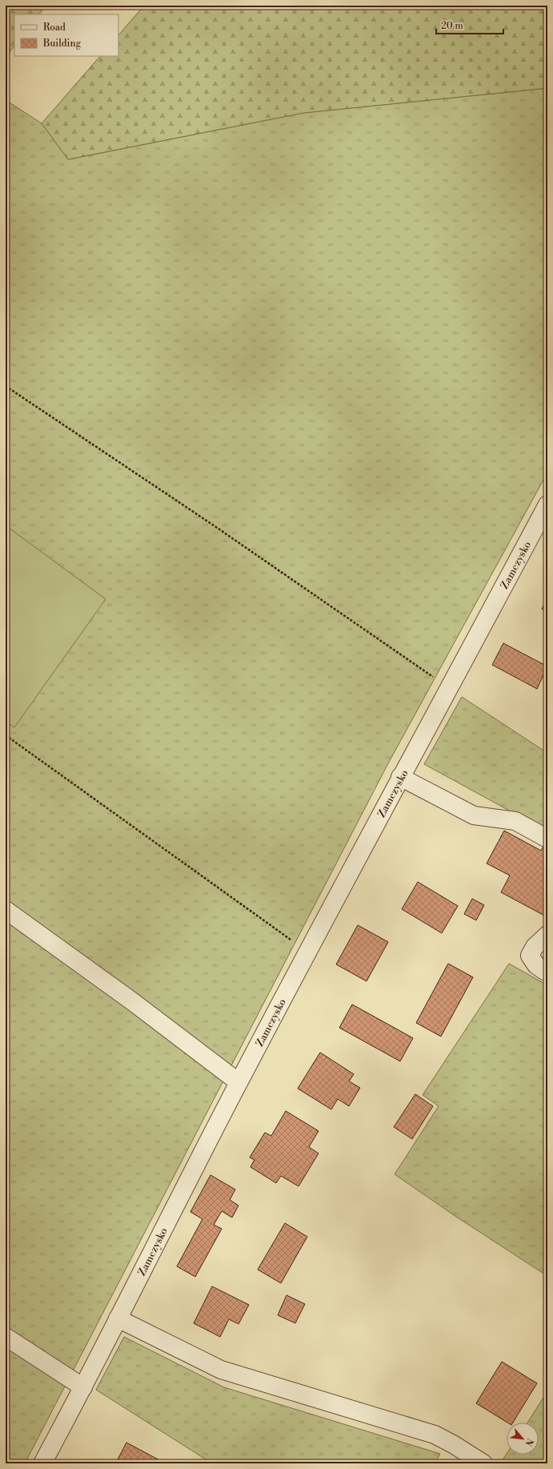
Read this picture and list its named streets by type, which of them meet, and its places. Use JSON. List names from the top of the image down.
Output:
{
  "streets": {
    "street": ["Zamczysko"]
  },
  "legend": ["Road", "Building"],
  "scale_bar": "20 m",
  "north": "bottom right"
}
